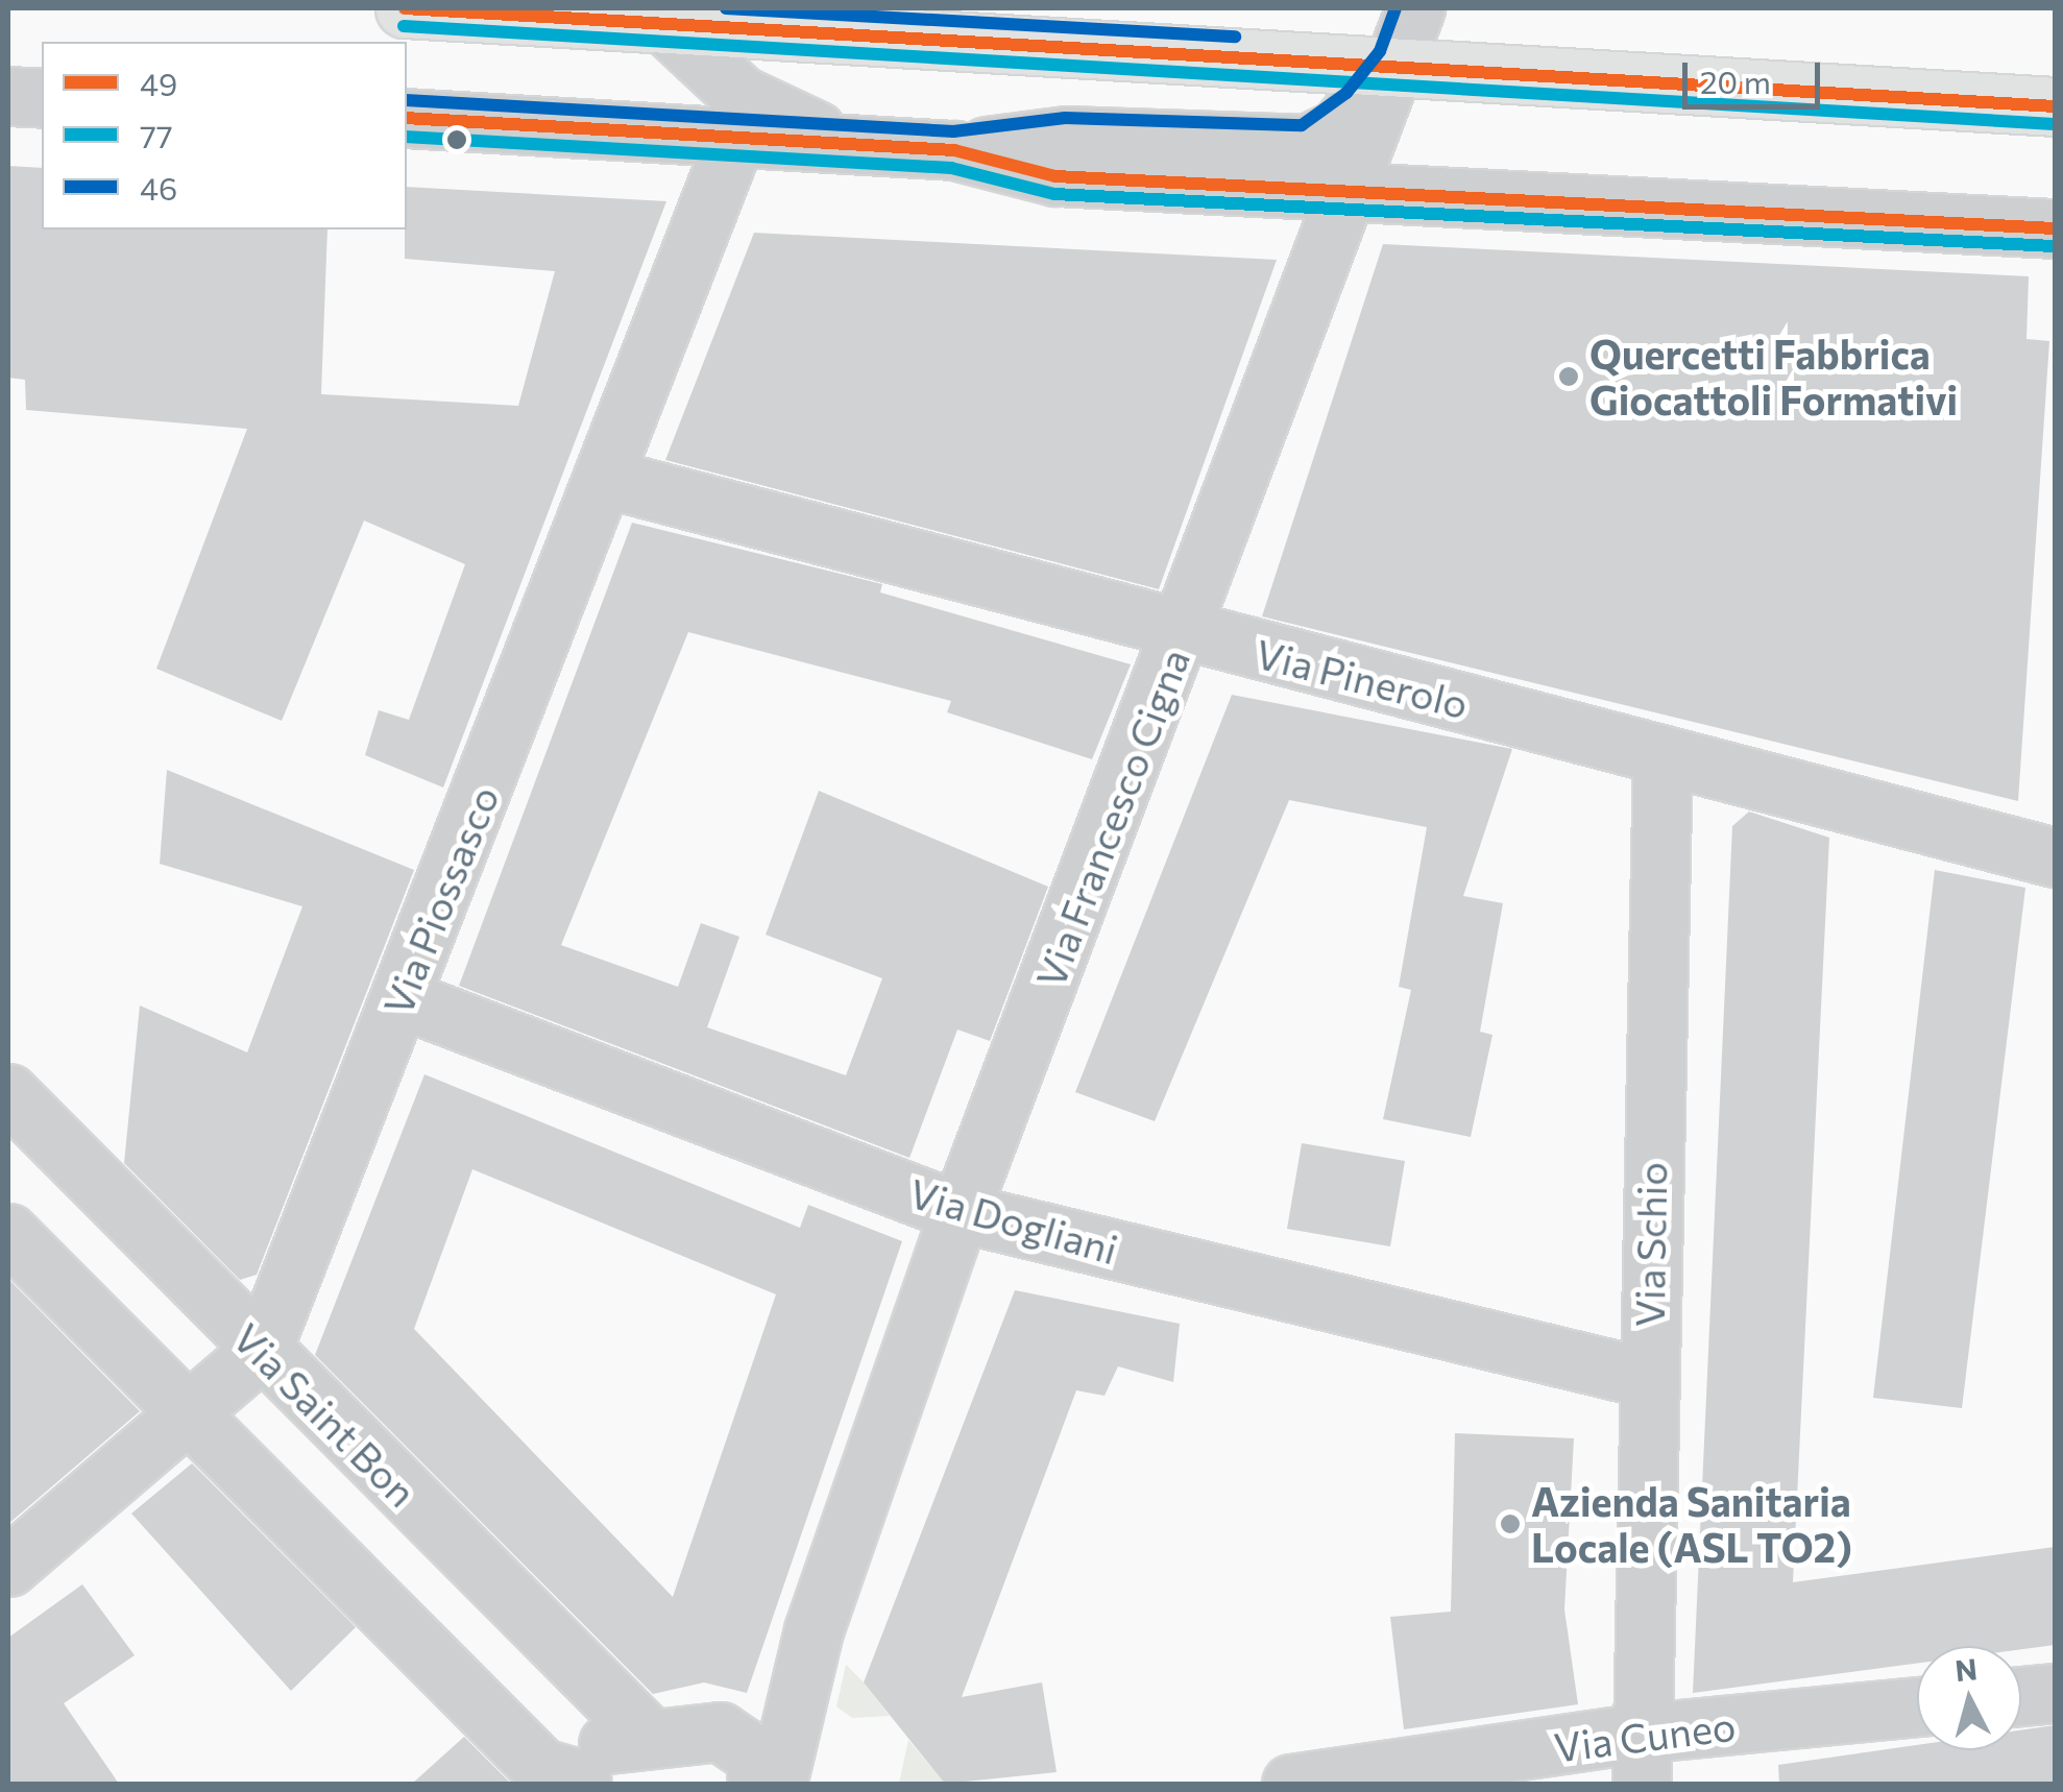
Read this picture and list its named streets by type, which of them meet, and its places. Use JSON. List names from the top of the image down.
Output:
{
  "streets": {
    "street": [
      "Via Pinerolo",
      "Via Francesco Cigna",
      "Via Piossasco",
      "Via Dogliani",
      "Via Schio",
      "Via Saint Bon",
      "Via Cuneo"
    ]
  },
  "crossings": [
    ["Via Pinerolo", "Via Francesco Cigna"],
    ["Via Pinerolo", "Via Piossasco"],
    ["Via Pinerolo", "Via Schio"],
    ["Via Francesco Cigna", "Via Dogliani"],
    ["Via Piossasco", "Via Dogliani"],
    ["Via Piossasco", "Via Saint Bon"],
    ["Via Dogliani", "Via Schio"],
    ["Via Schio", "Via Cuneo"]
  ],
  "places": ["Quercetti Fabbrica Giocattoli Formativi", "Azienda Sanitaria Locale (ASL TO2)"],
  "lines": ["transit line 49", "transit line 46", "transit line 77"],
  "legend": ["49", "77", "46"],
  "scale_bar": "20 m",
  "north": "top"
}
